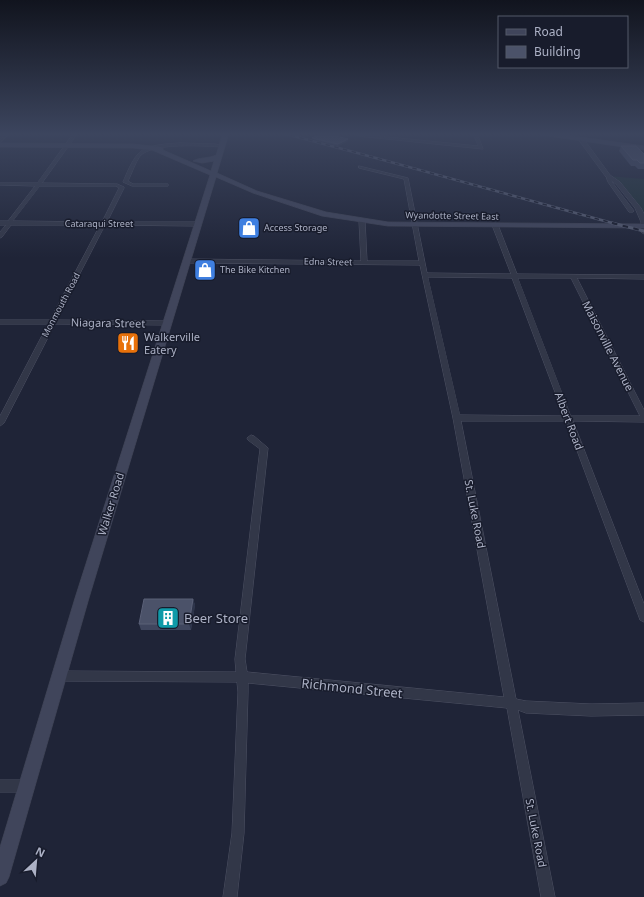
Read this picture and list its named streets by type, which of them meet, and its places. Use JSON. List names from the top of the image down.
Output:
{
  "streets": {
    "main road": ["Wyandotte Street East", "Walker Road"],
    "street": [
      "Cataraqui Street",
      "Edna Street",
      "Monmouth Road",
      "Niagara Street",
      "Maisonville Avenue",
      "Albert Road",
      "St. Luke Road",
      "Richmond Street"
    ]
  },
  "crossings": [
    ["Wyandotte Street East", "Albert Road"],
    ["Wyandotte Street East", "St. Luke Road"],
    ["Cataraqui Street", "Monmouth Road"],
    ["Cataraqui Street", "Walker Road"],
    ["Edna Street", "Walker Road"],
    ["Edna Street", "St. Luke Road"],
    ["Monmouth Road", "Niagara Street"],
    ["Niagara Street", "Walker Road"],
    ["Walker Road", "Richmond Street"],
    ["St. Luke Road", "Richmond Street"]
  ],
  "places": {
    "shop": ["Access Storage", "The Bike Kitchen"],
    "restaurant": ["Walkerville Eatery"],
    "building": ["Beer Store"]
  },
  "legend": ["Road", "Building"],
  "north": "top right"
}
